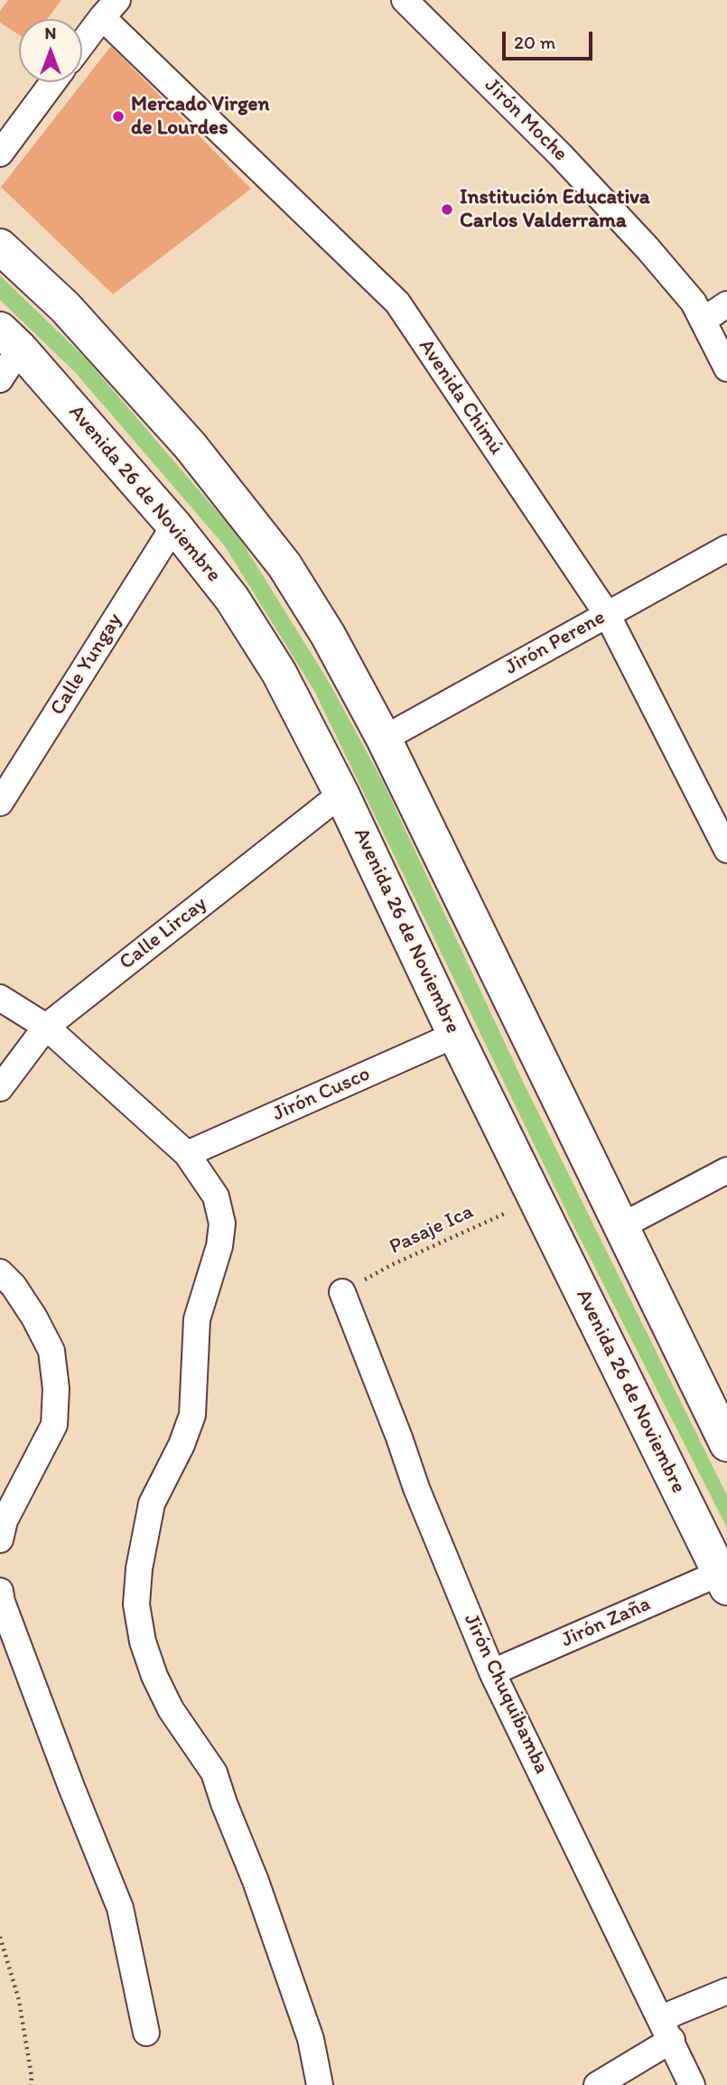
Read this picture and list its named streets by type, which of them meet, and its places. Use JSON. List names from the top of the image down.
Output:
{
  "streets": {
    "main road": ["Avenida 26 de Noviembre"],
    "street": [
      "Jirón Moche",
      "Avenida Chimú",
      "Jirón Perene",
      "Calle Yungay",
      "Calle Lircay",
      "Jirón Cusco",
      "Jirón Zaña",
      "Jirón Chuquibamba"
    ],
    "path": ["Pasaje Ica"]
  },
  "crossings": [
    ["Avenida Chimú", "Jirón Perene"],
    ["Avenida 26 de Noviembre", "Calle Yungay"],
    ["Avenida 26 de Noviembre", "Calle Lircay"],
    ["Avenida 26 de Noviembre", "Jirón Cusco"],
    ["Avenida 26 de Noviembre", "Pasaje Ica"],
    ["Avenida 26 de Noviembre", "Jirón Zaña"],
    ["Pasaje Ica", "Jirón Chuquibamba"],
    ["Jirón Zaña", "Jirón Chuquibamba"]
  ],
  "places": ["Mercado Virgen de Lourdes", "Institución Educativa Carlos Valderrama"],
  "scale_bar": "20 m",
  "north": "top"
}
